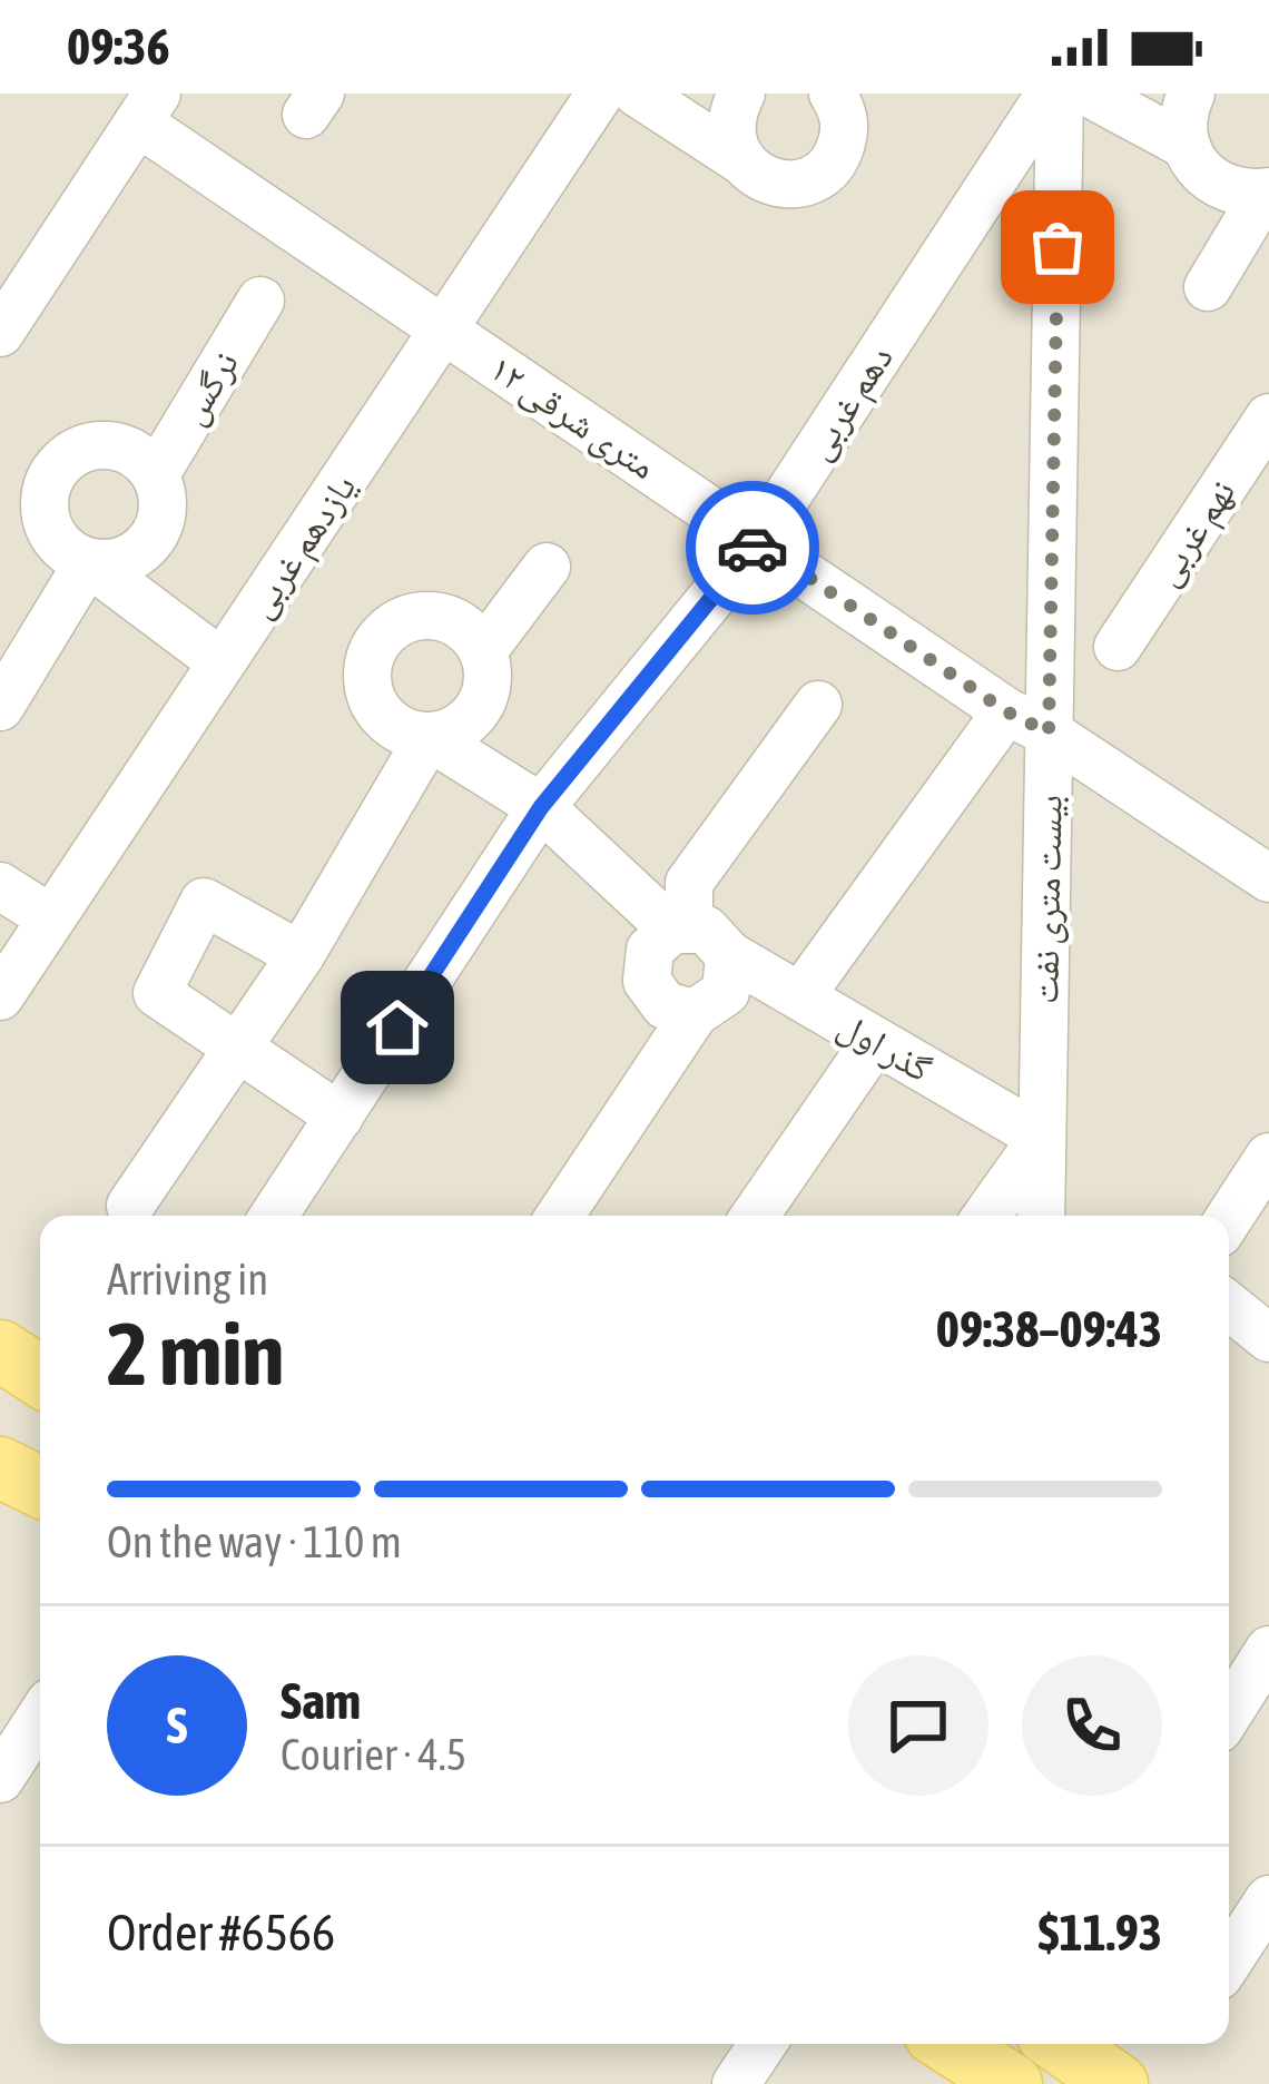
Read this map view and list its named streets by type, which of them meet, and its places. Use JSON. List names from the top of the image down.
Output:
{
  "streets": {
    "street": [
      "نرگس",
      "دهم غربی",
      "۱۲ متری شرقی",
      "نهم غربی",
      "یازدهم غربی",
      "بیست متری نفت",
      "گذر اول"
    ]
  },
  "crossings": [
    ["دهم غربی", "۱۲ متری شرقی"],
    ["۱۲ متری شرقی", "یازدهم غربی"],
    ["۱۲ متری شرقی", "بیست متری نفت"],
    ["بیست متری نفت", "گذر اول"]
  ],
  "page": {
    "status": "09:36",
    "heading": ["2 min", "Arriving in", "09:38–09:43"],
    "panel": [
      "Sam",
      "Courier · 4.5",
      "Order #6566",
      "$11.93"
    ],
    "bar": "On the way · 110 m",
    "round": "S"
  }
}
